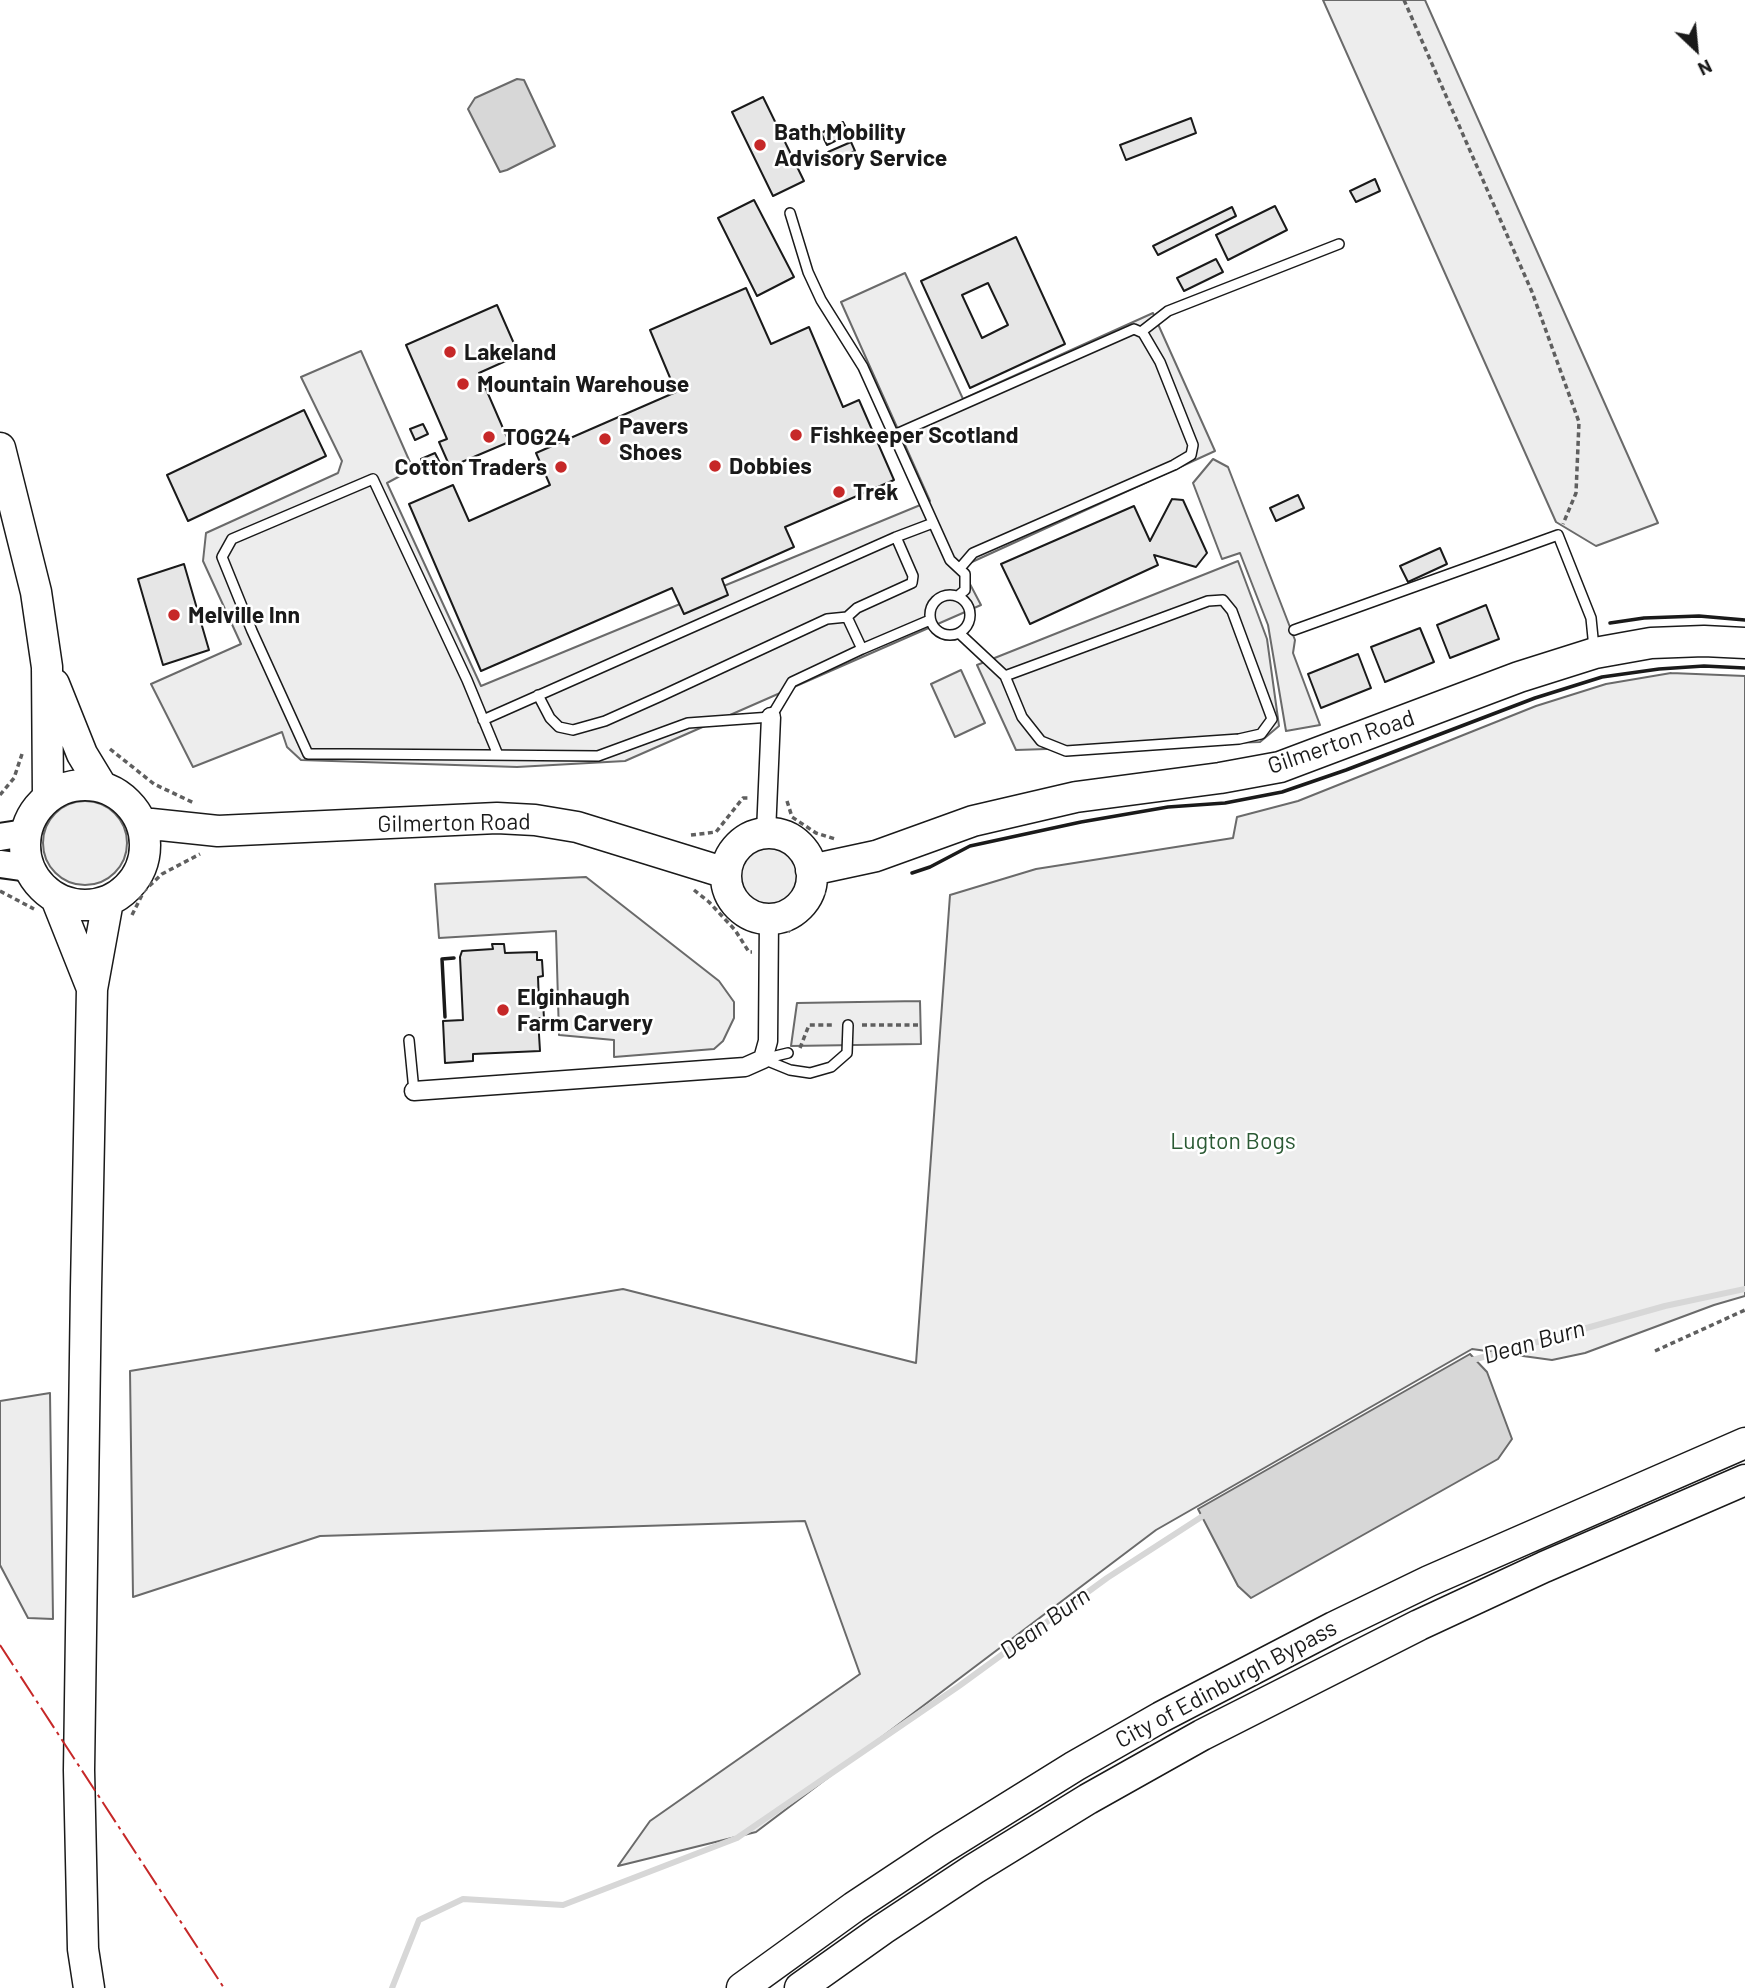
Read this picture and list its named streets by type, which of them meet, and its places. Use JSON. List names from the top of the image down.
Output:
{
  "streets": {
    "main road": ["Gilmerton Road", "City of Edinburgh Bypass"]
  },
  "water": ["Dean Burn"],
  "parks": ["Lugton Bogs"],
  "places": [
    "Bath Mobility Advisory Service",
    "Lakeland",
    "Mountain Warehouse",
    "Fishkeeper Scotland",
    "TOG24",
    "Pavers Shoes",
    "Dobbies",
    "Cotton Traders",
    "Trek",
    "Melville Inn",
    "Elginhaugh Farm Carvery"
  ],
  "north": "bottom right"
}
